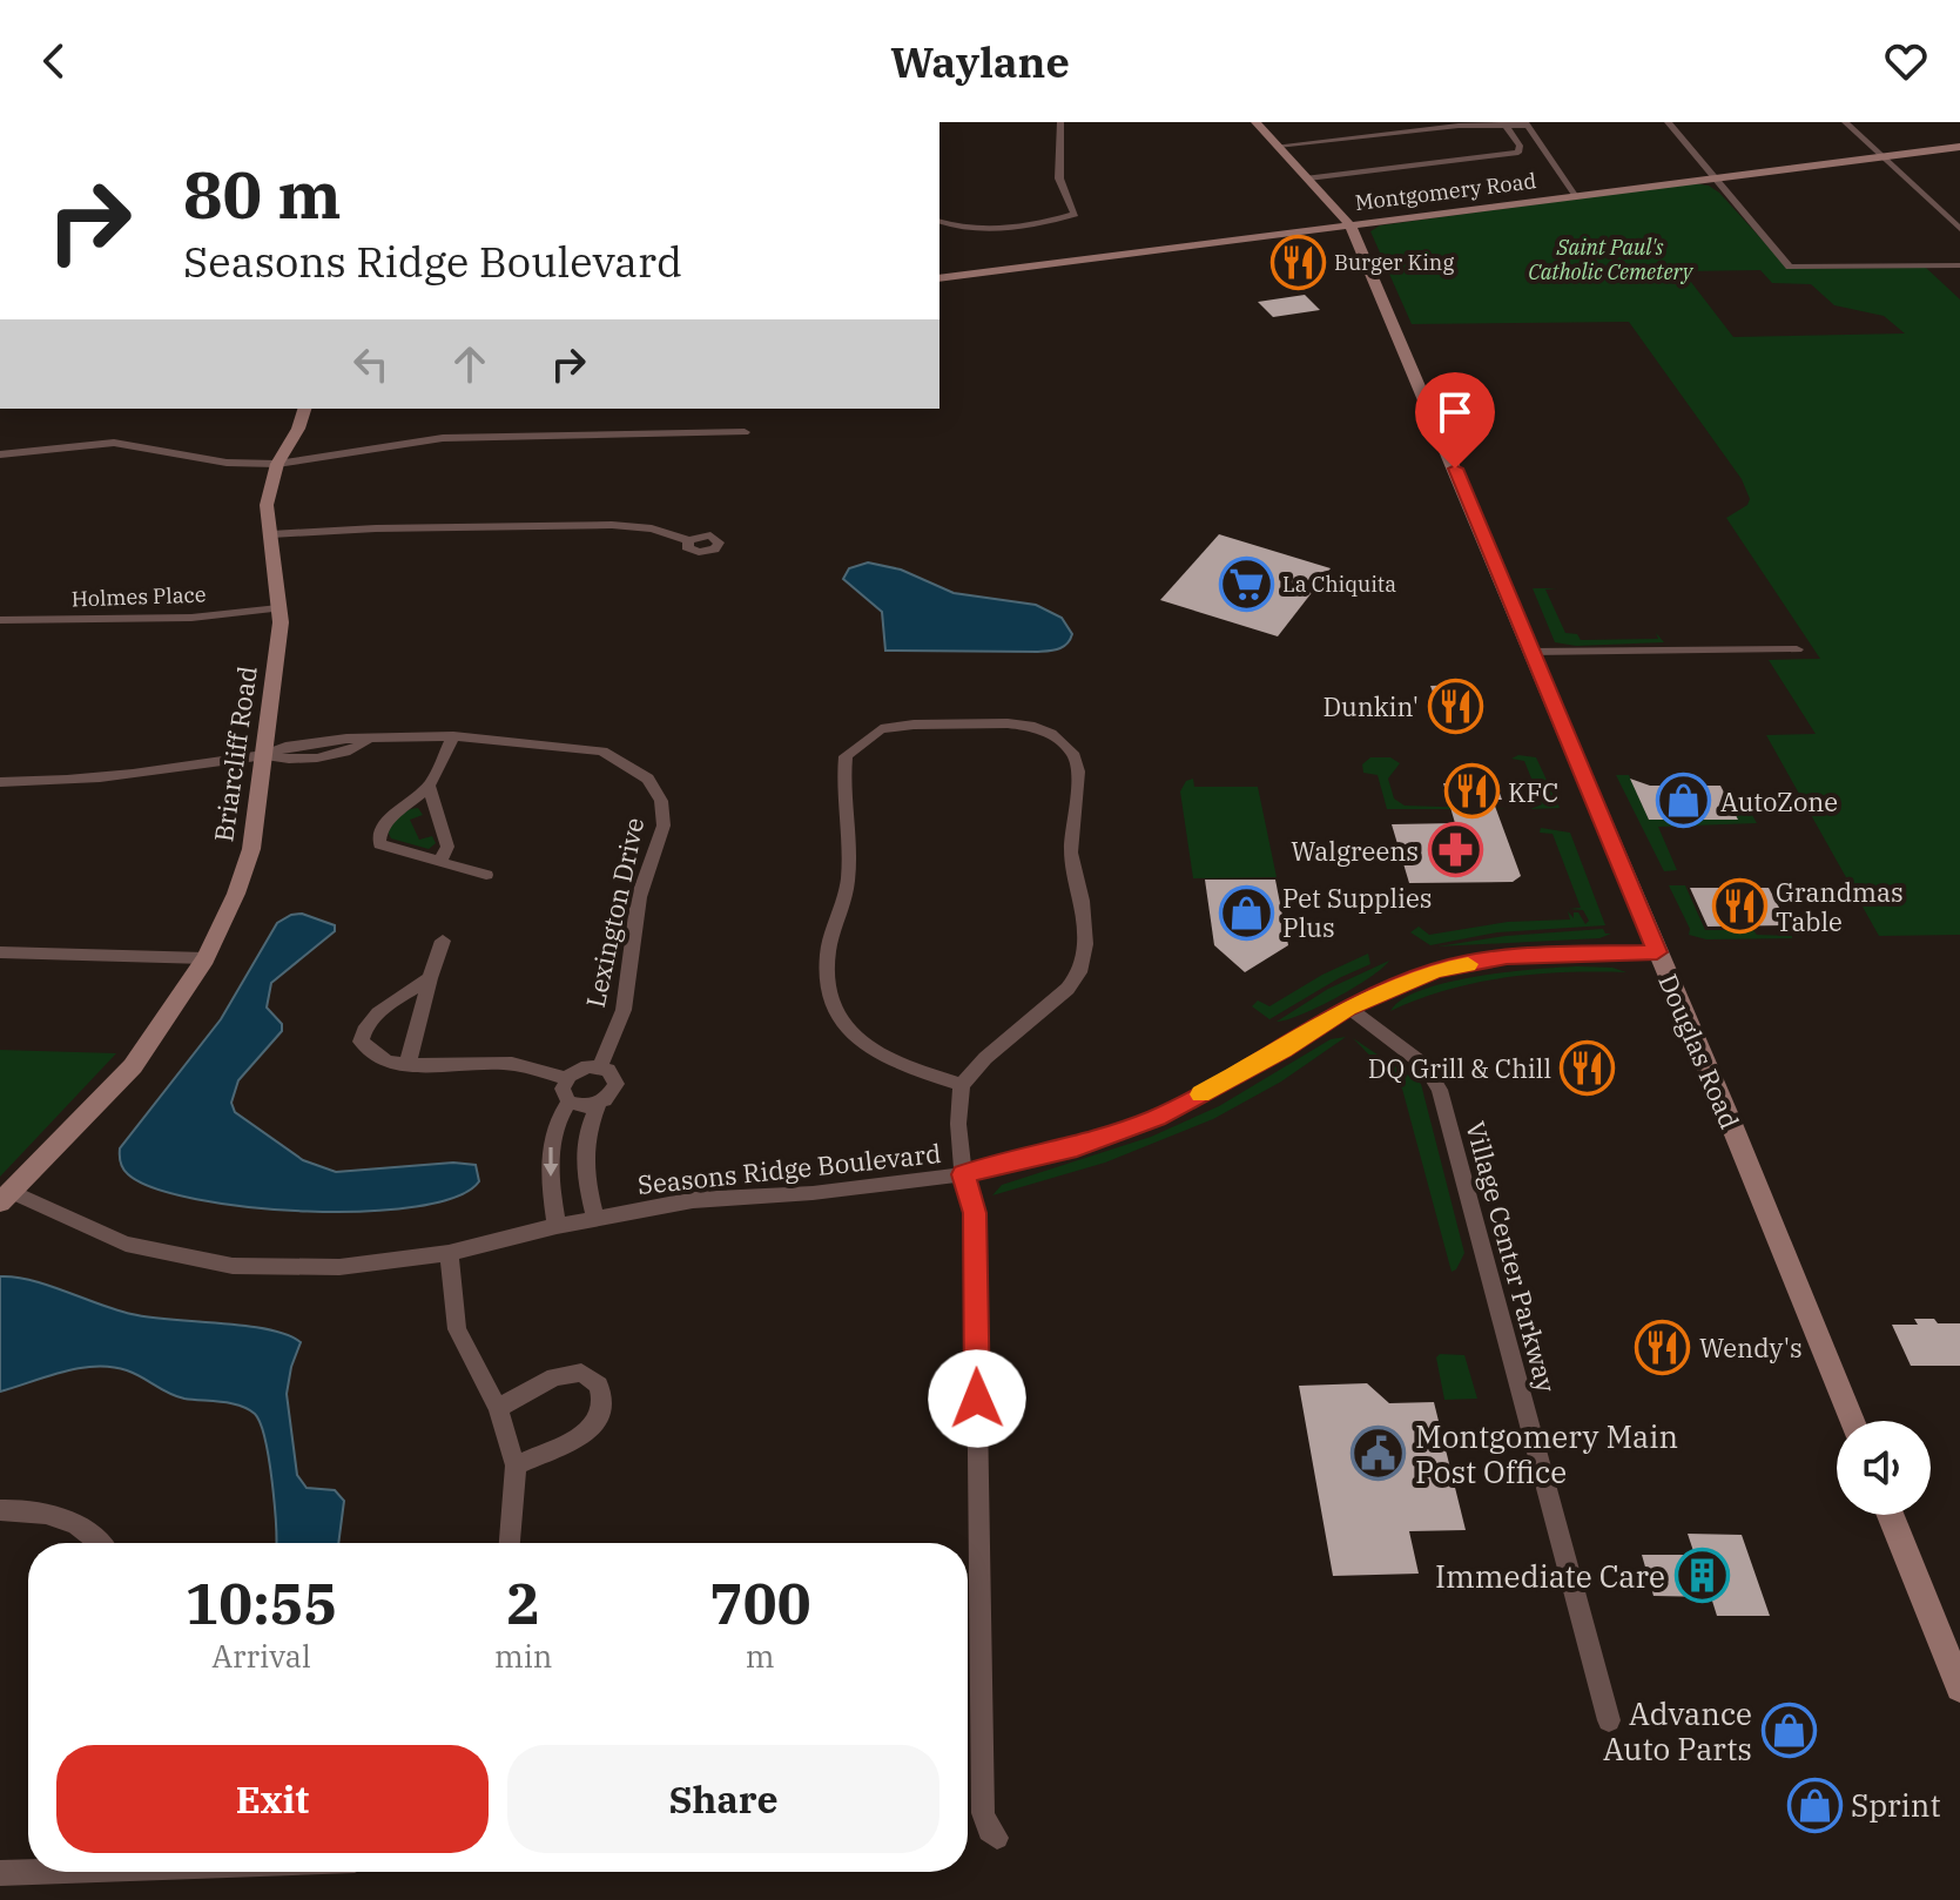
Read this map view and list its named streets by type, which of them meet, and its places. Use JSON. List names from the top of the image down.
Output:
{
  "streets": {
    "street": [
      "Montgomery Road",
      "Holmes Place",
      "Briarcliff Road",
      "Lexington Drive",
      "Douglas Road",
      "Seasons Ridge Boulevard",
      "Village Center Parkway"
    ]
  },
  "crossings": [
    ["Montgomery Road", "Douglas Road"],
    ["Holmes Place", "Briarcliff Road"],
    ["Briarcliff Road", "Lexington Drive"],
    ["Briarcliff Road", "Seasons Ridge Boulevard"],
    ["Douglas Road", "Seasons Ridge Boulevard"],
    ["Seasons Ridge Boulevard", "Village Center Parkway"]
  ],
  "parks": ["Saint Paul's Catholic Cemetery"],
  "places": {
    "restaurant": [
      "Burger King",
      "Dunkin'",
      "KFC",
      "Grandmas Table",
      "DQ Grill & Chill",
      "Wendy's"
    ],
    "supermarket": ["La Chiquita"],
    "shop": [
      "AutoZone",
      "Pet Supplies Plus",
      "Advance Auto Parts",
      "Sprint"
    ],
    "pharmacy": ["Walgreens"],
    "public building": ["Montgomery Main Post Office"],
    "building": ["Immediate Care"]
  },
  "page": {
    "header": "Waylane",
    "turn": ["80 m", "Seasons Ridge Boulevard"],
    "eta": [
      "10:55",
      "Arrival",
      "2",
      "min",
      "700",
      "m"
    ],
    "buttons": ["Exit", "Share"]
  }
}
